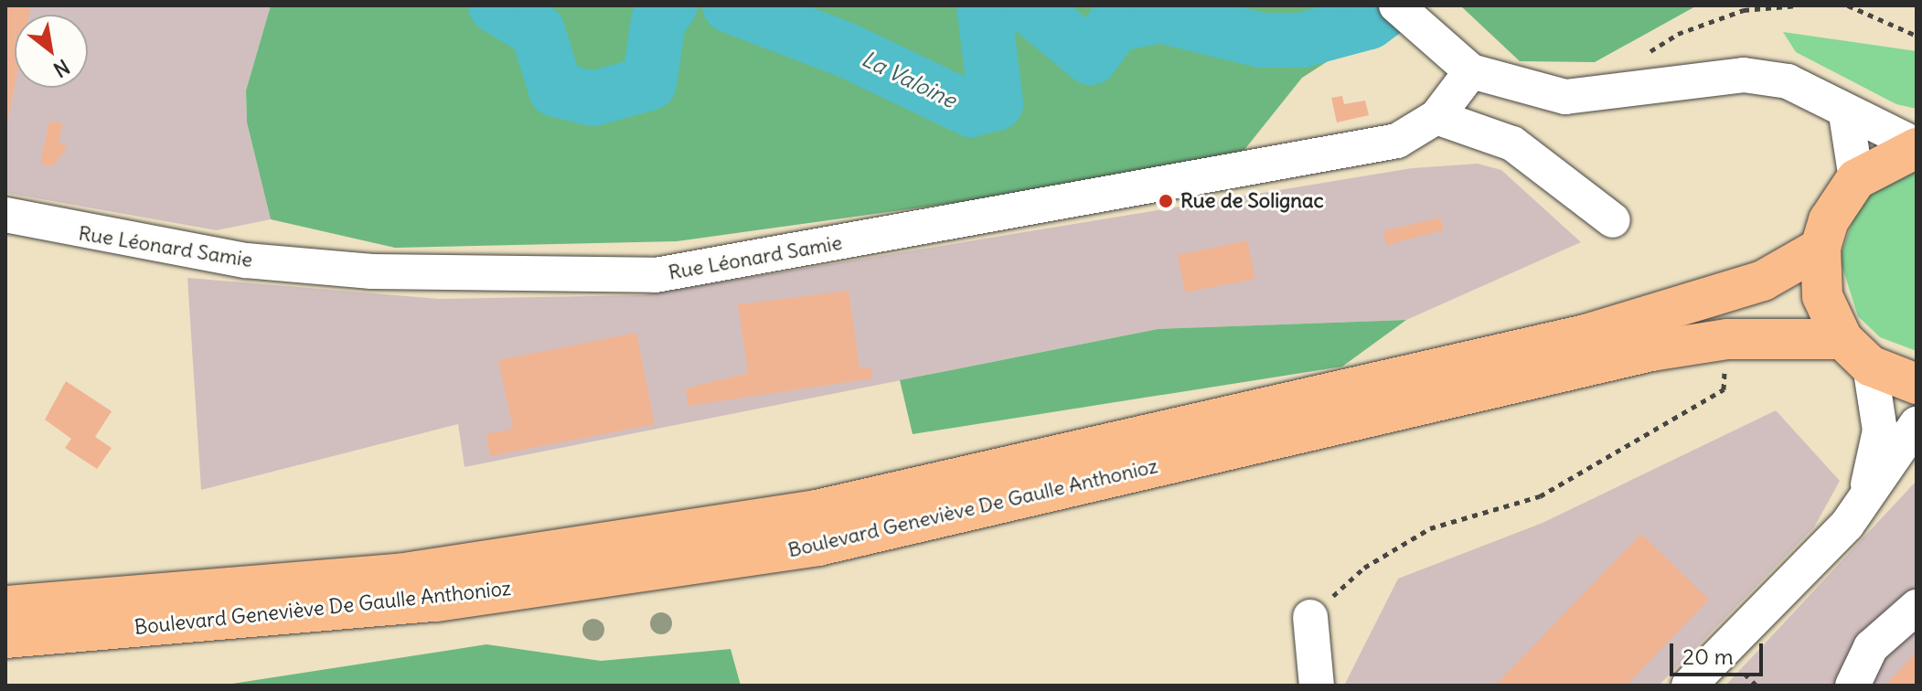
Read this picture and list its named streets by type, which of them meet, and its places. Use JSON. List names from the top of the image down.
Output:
{
  "streets": {
    "main road": ["Boulevard Geneviève De Gaulle Anthonioz"],
    "street": ["Rue Léonard Samie"]
  },
  "water": ["La Valoine"],
  "places": ["Rue de Solignac"],
  "scale_bar": "20 m",
  "north": "bottom right"
}
